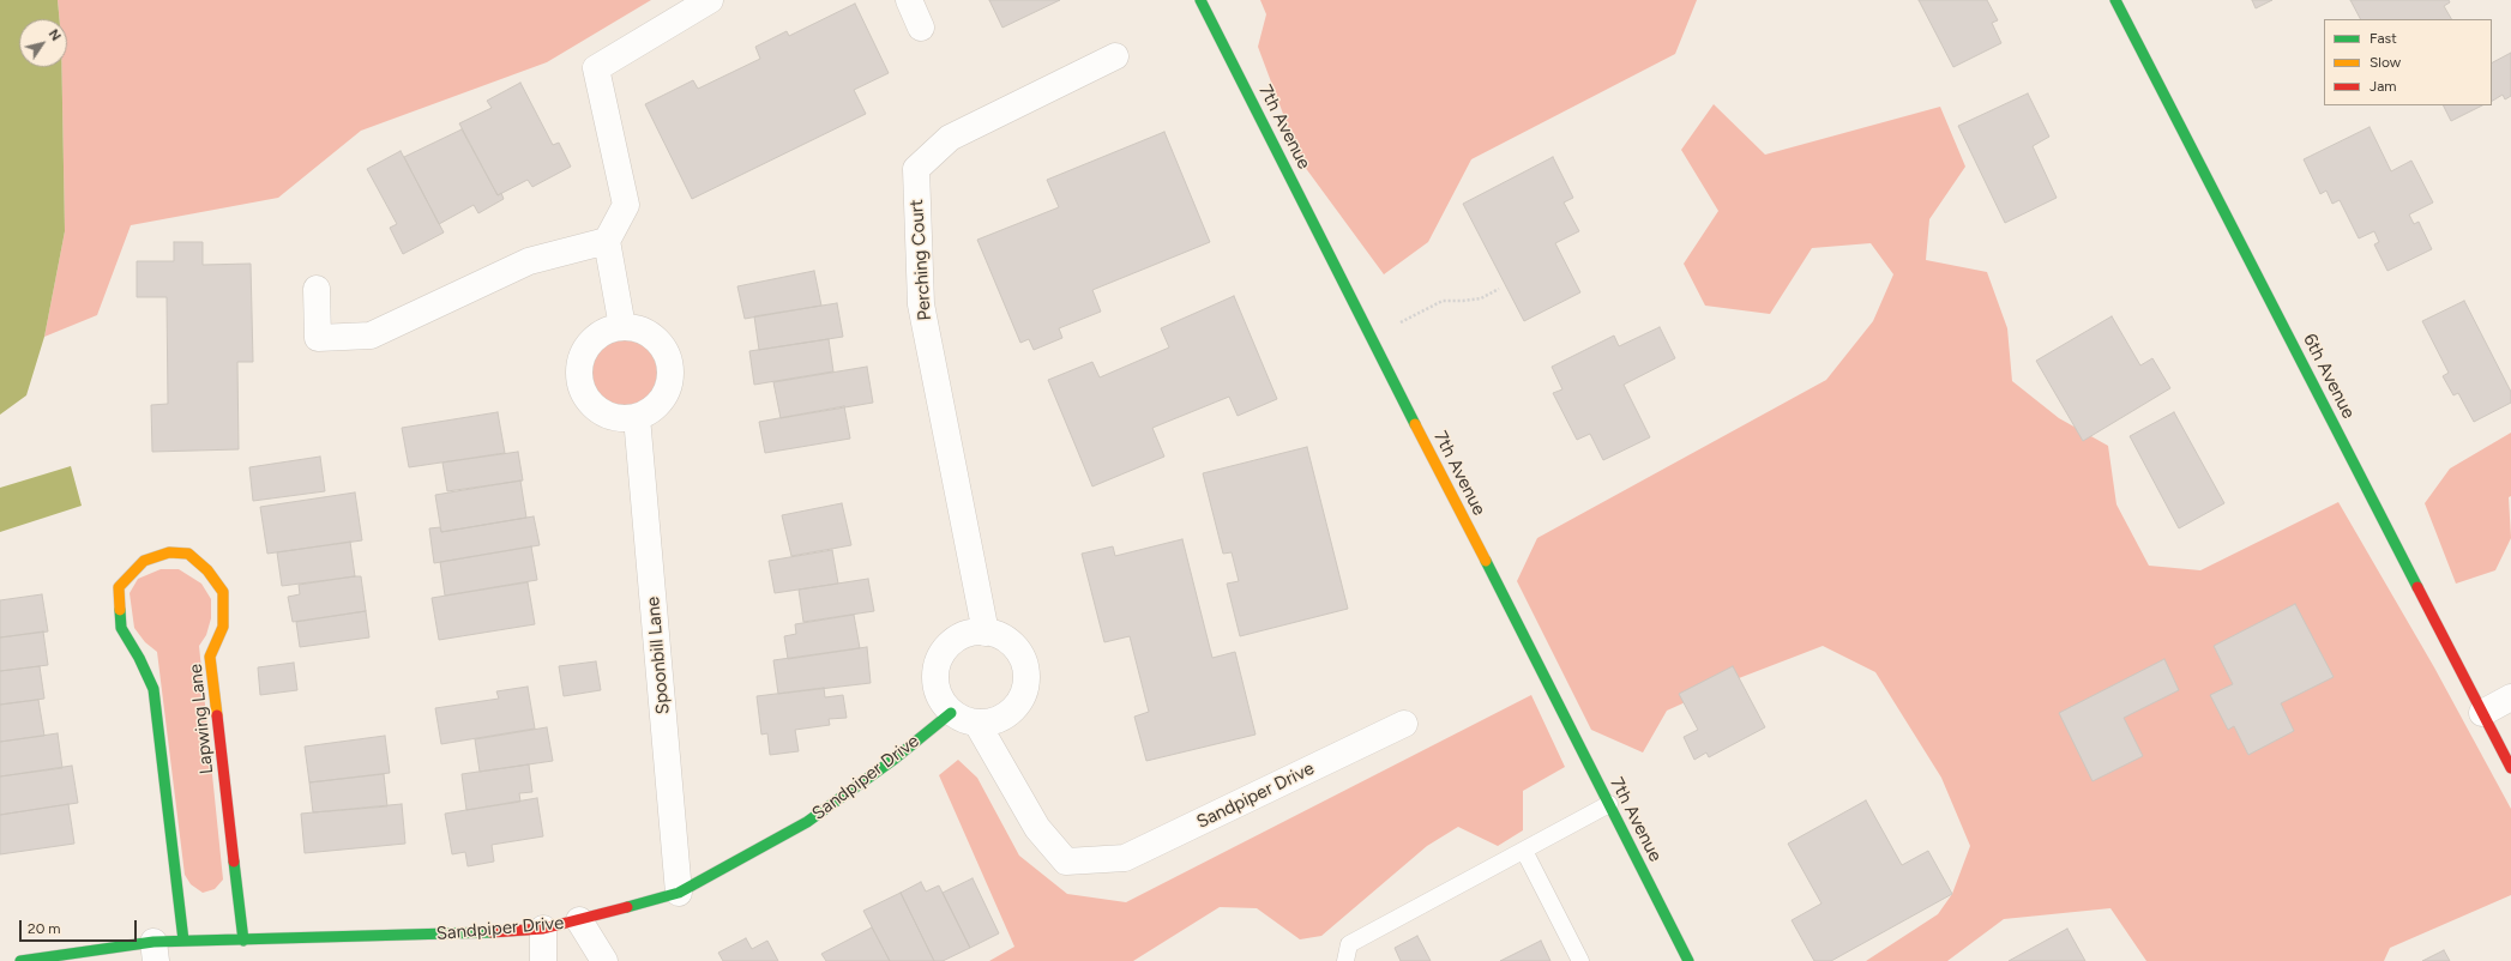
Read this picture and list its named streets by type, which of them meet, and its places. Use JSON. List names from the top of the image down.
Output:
{
  "streets": {
    "street": [
      "7th Avenue",
      "Perching Court",
      "6th Avenue",
      "Spoonbill Lane",
      "Lapwing Lane",
      "Sandpiper Drive"
    ]
  },
  "crossings": [
    ["Perching Court", "Sandpiper Drive"],
    ["Spoonbill Lane", "Sandpiper Drive"],
    ["Lapwing Lane", "Sandpiper Drive"]
  ],
  "legend": ["Fast", "Slow", "Jam"],
  "scale_bar": "20 m",
  "north": "top right"
}
